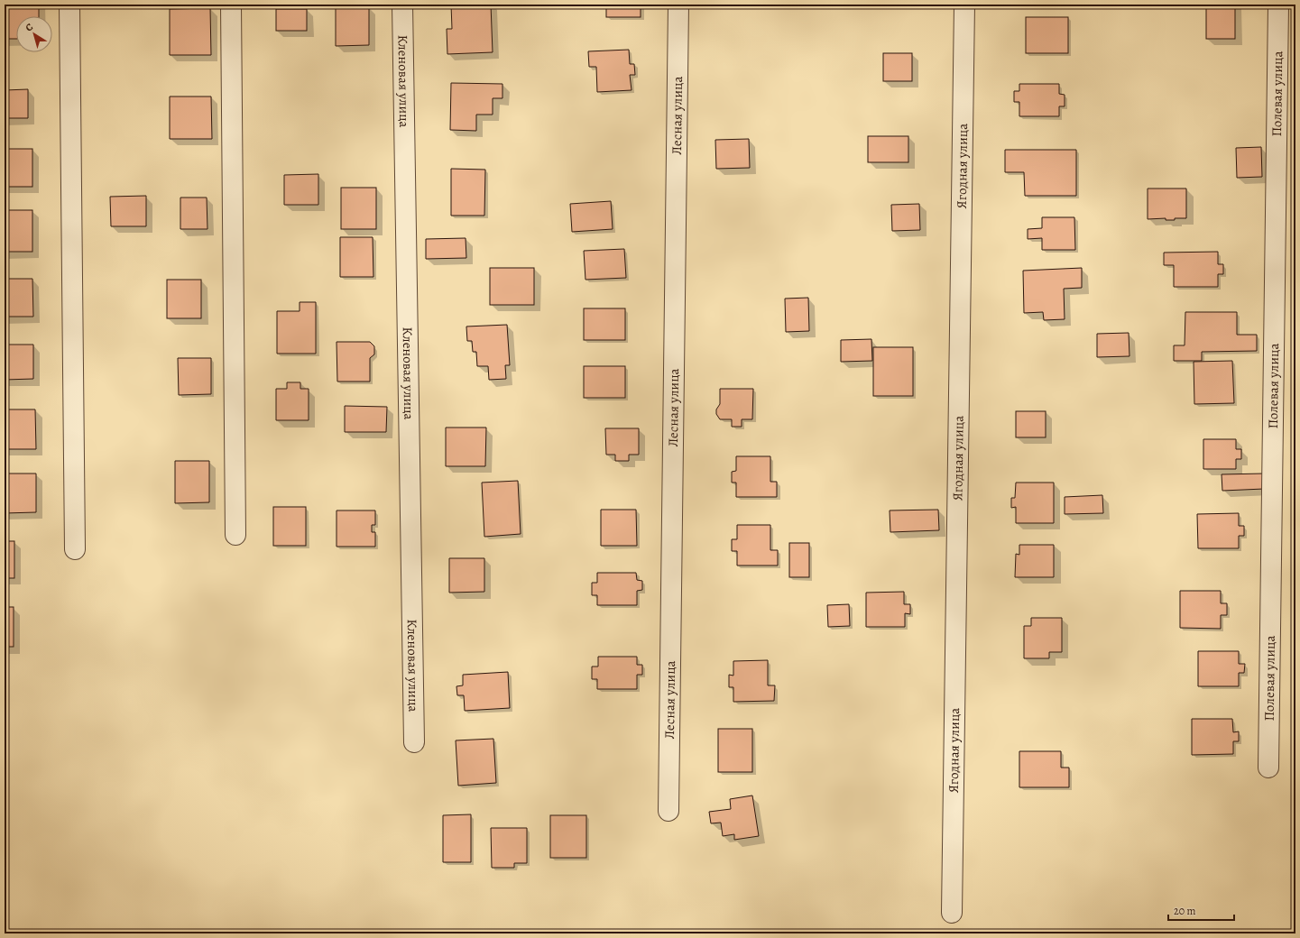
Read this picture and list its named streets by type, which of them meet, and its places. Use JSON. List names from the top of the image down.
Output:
{
  "streets": {
    "street": [
      "Кленовая улица",
      "Полевая улица",
      "Лесная улица",
      "Ягодная улица"
    ]
  },
  "scale_bar": "20 m",
  "north": "top left"
}
